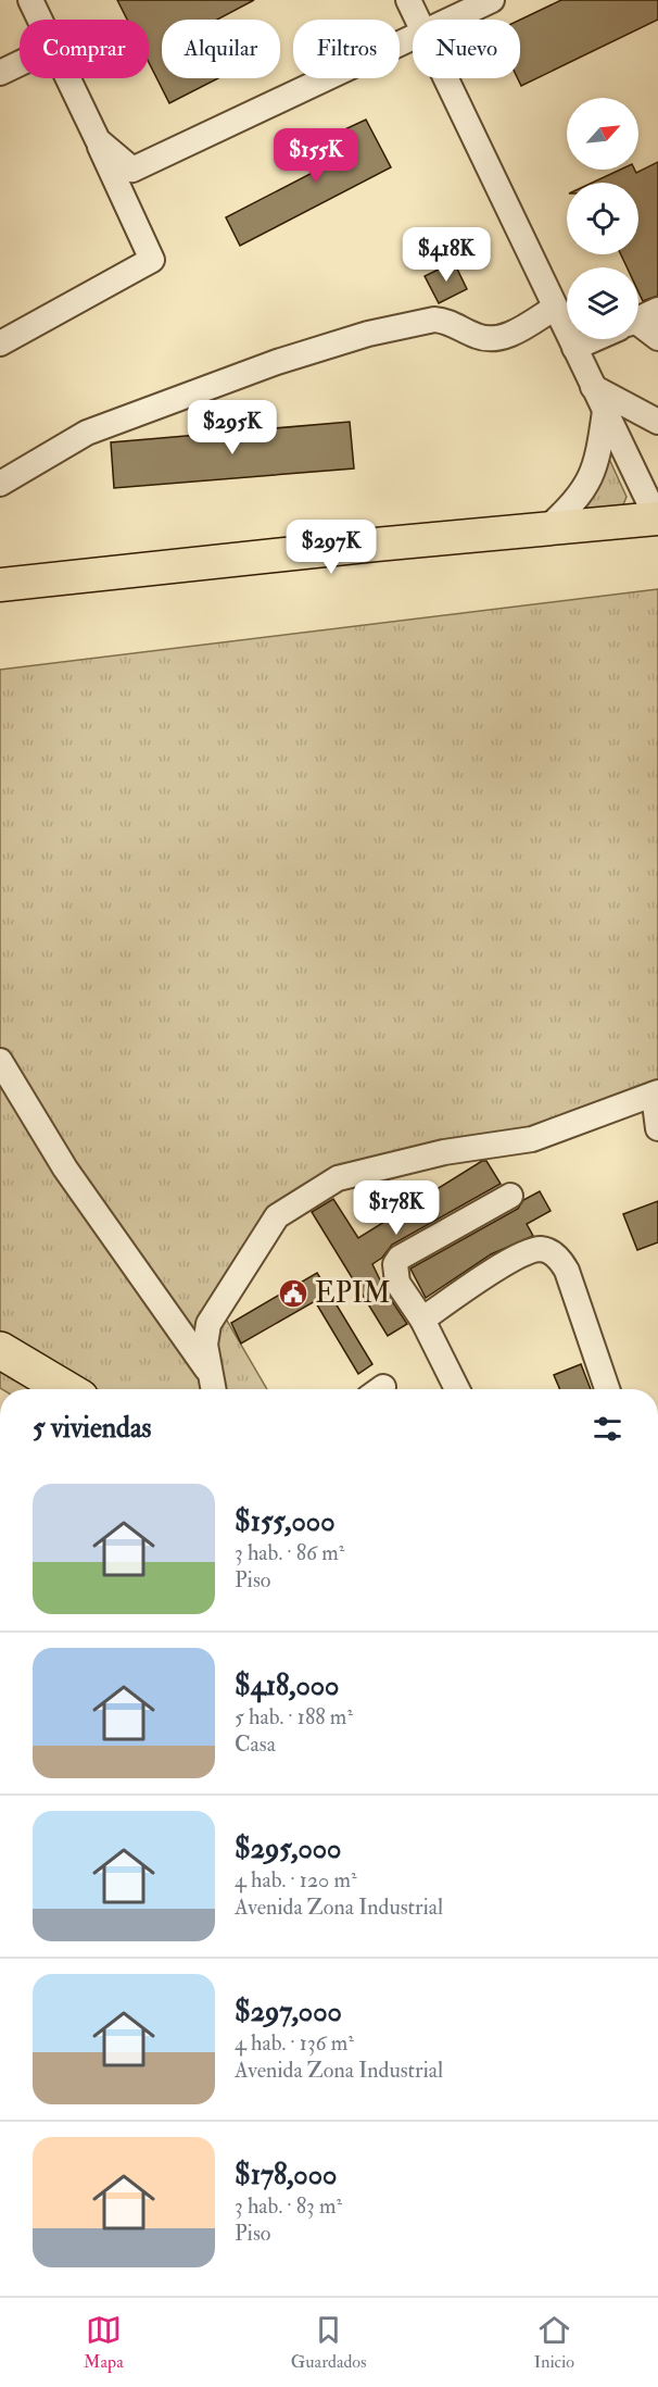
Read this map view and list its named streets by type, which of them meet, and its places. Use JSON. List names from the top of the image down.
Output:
{
  "places": {
    "public building": ["EPIM"]
  },
  "north": "top right",
  "page": {
    "chip": [
      "Comprar",
      "Alquilar",
      "Filtros",
      "Nuevo"
    ],
    "price": [
      "$155K",
      "$418K",
      "$295K",
      "$297K",
      "$178K"
    ],
    "heading": "5 viviendas",
    "list": [
      {
        "name": "$155,000",
        "note": "3 hab. · 86 m² · Piso"
      },
      {
        "name": "$418,000",
        "note": "5 hab. · 188 m² · Casa"
      },
      {
        "name": "$295,000",
        "note": "4 hab. · 120 m² · Avenida Zona Industrial"
      },
      {
        "name": "$297,000",
        "note": "4 hab. · 136 m² · Avenida Zona Industrial"
      },
      {
        "name": "$178,000",
        "note": "3 hab. · 83 m² · Piso"
      }
    ],
    "tabs": ["Mapa", "Guardados", "Inicio"]
  }
}
